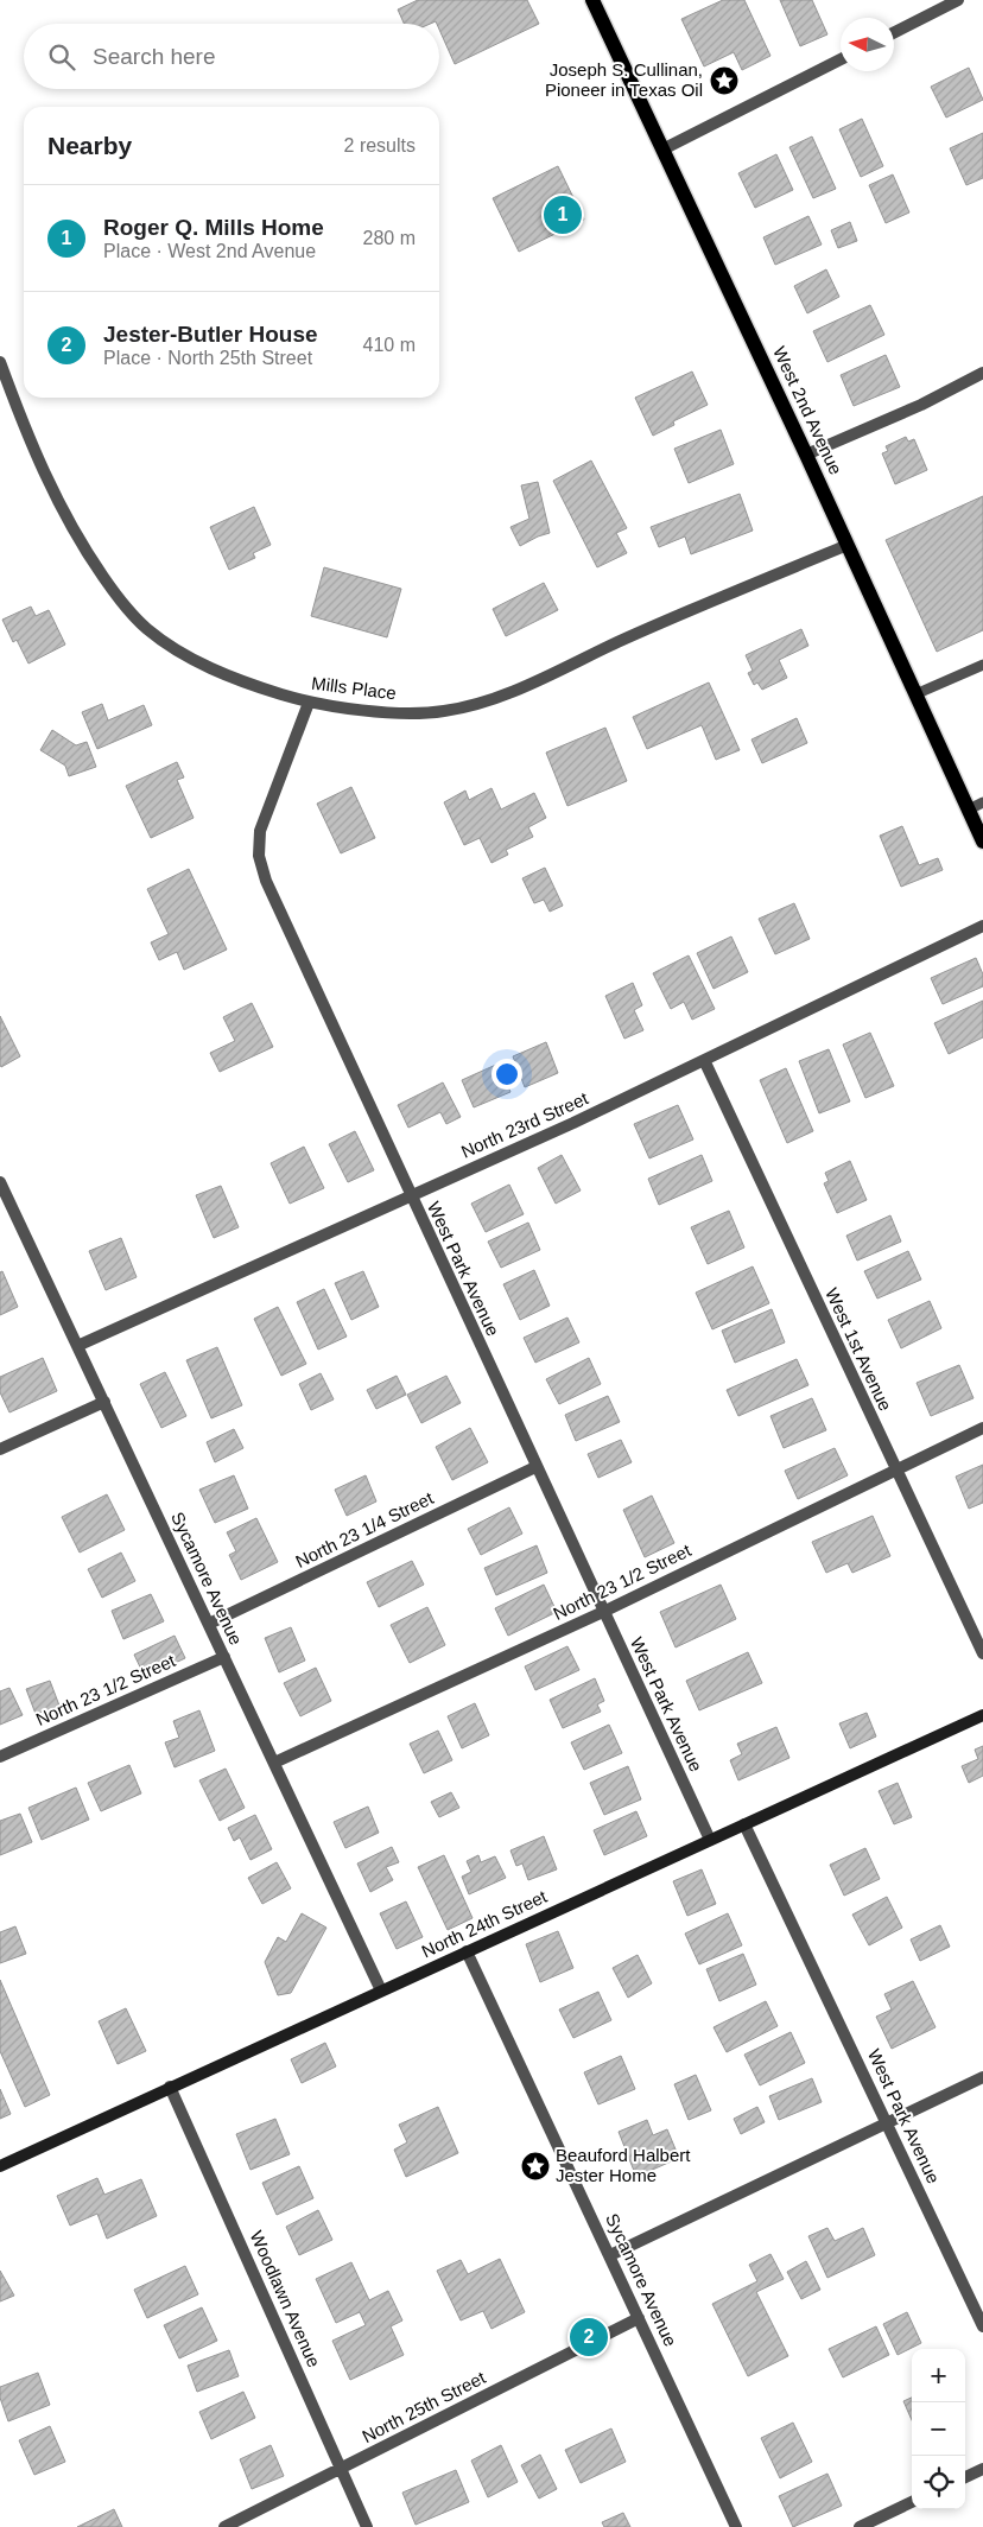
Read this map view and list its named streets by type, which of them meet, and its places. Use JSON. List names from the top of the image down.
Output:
{
  "streets": {
    "main road": ["West 2nd Avenue"],
    "street": [
      "Mills Place",
      "North 23rd Street",
      "West Park Avenue",
      "West 1st Avenue",
      "North 23 1/4 Street",
      "Sycamore Avenue",
      "North 23 1/2 Street",
      "North 24th Street",
      "Woodlawn Avenue",
      "North 25th Street"
    ]
  },
  "crossings": [
    ["West 2nd Avenue", "Mills Place"],
    ["Mills Place", "West Park Avenue"],
    ["North 23rd Street", "West Park Avenue"],
    ["North 23rd Street", "West 1st Avenue"],
    ["North 23rd Street", "Sycamore Avenue"],
    ["West Park Avenue", "North 23 1/4 Street"],
    ["West Park Avenue", "North 23 1/2 Street"],
    ["West Park Avenue", "North 24th Street"],
    ["West 1st Avenue", "North 23 1/2 Street"],
    ["North 23 1/4 Street", "Sycamore Avenue"],
    ["Sycamore Avenue", "North 23 1/2 Street"],
    ["Sycamore Avenue", "North 24th Street"],
    ["Sycamore Avenue", "North 25th Street"],
    ["North 24th Street", "Woodlawn Avenue"],
    ["Woodlawn Avenue", "North 25th Street"]
  ],
  "places": {
    "place": ["Joseph S. Cullinan, Pioneer in Texas Oil", "Beauford Halbert Jester Home"]
  },
  "north": "left",
  "page": {
    "search": "Search here",
    "heading": ["Nearby", "2 results"],
    "list": [
      {
        "mark": "1",
        "name": "Roger Q. Mills Home",
        "note": "Place · West 2nd Avenue",
        "value": "280 m"
      },
      {
        "mark": "2",
        "name": "Jester-Butler House",
        "note": "Place · North 25th Street",
        "value": "410 m"
      }
    ],
    "pins": ["1", "2"],
    "map_buttons": ["+", "−"]
  }
}
